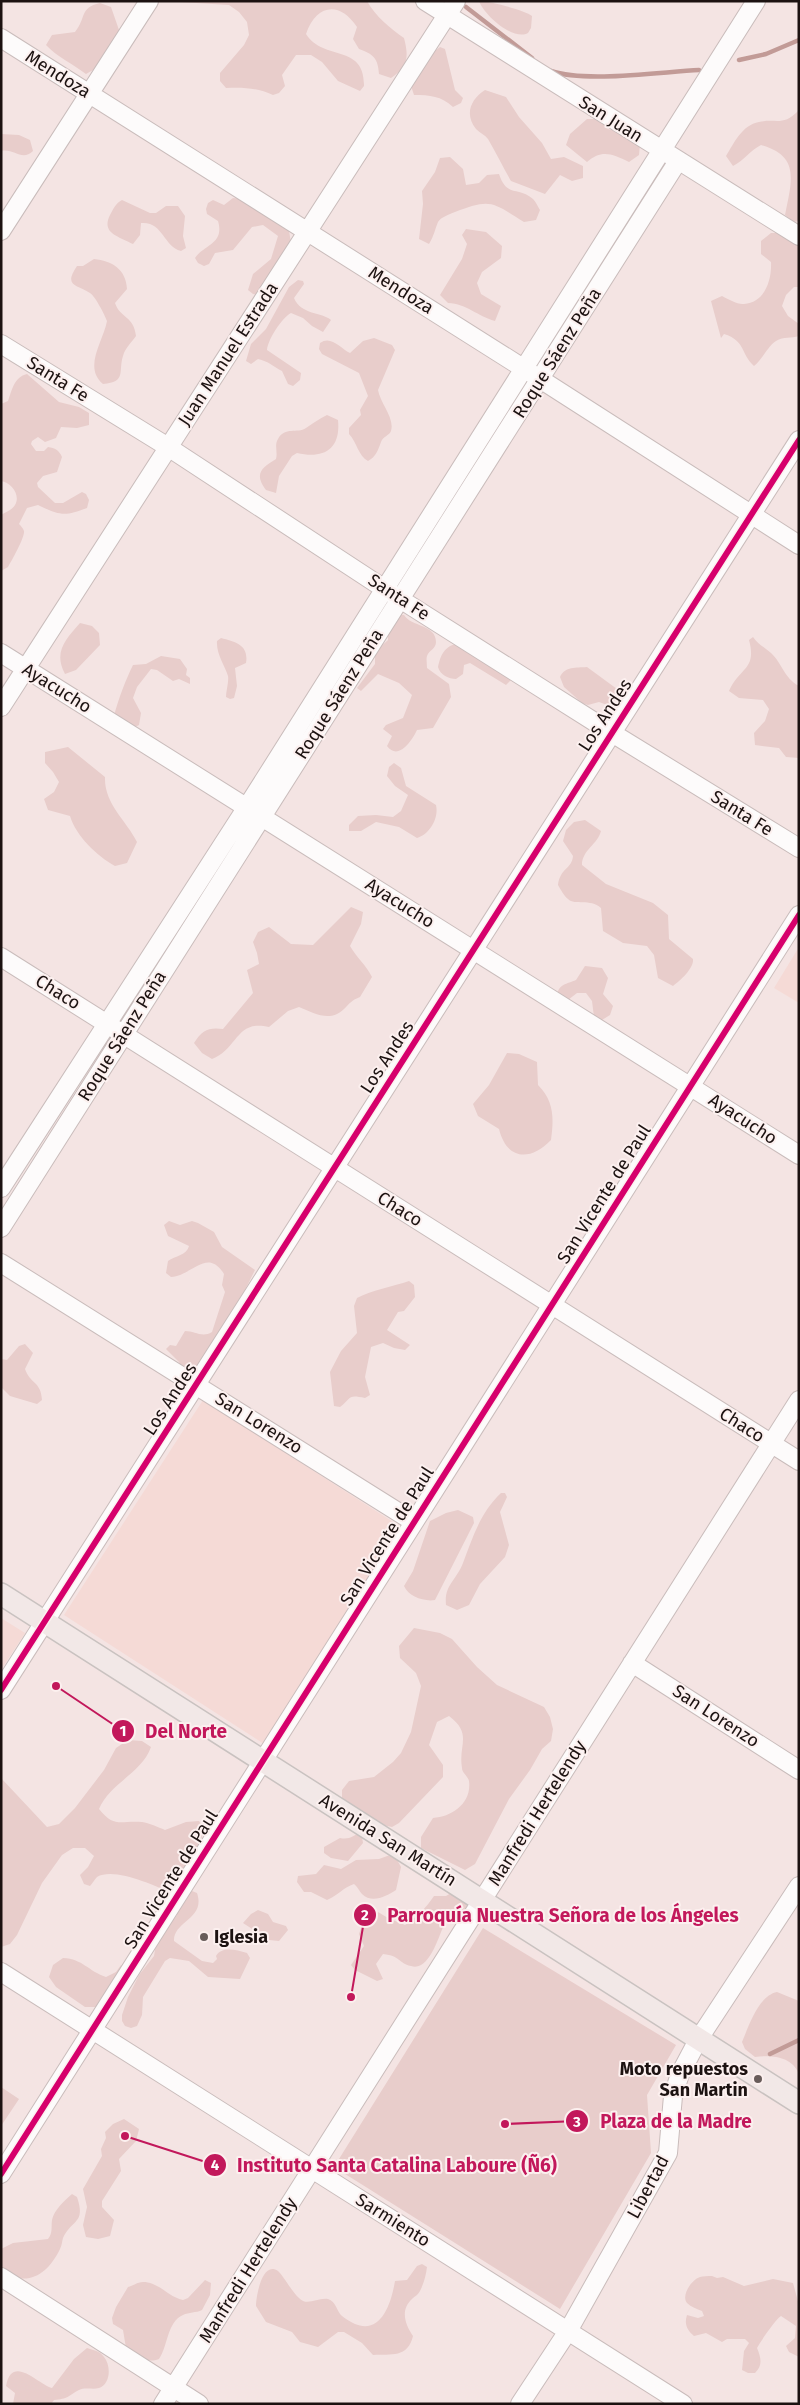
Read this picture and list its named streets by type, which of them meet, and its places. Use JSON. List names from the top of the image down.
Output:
{
  "streets": {
    "main road": ["Avenida San Martín"],
    "street": [
      "Mendoza",
      "San Juan",
      "Roque Sáenz Peña",
      "Juan Manuel Estrada",
      "Santa Fe",
      "Ayacucho",
      "Los Andes",
      "Chaco",
      "San Vicente de Paul",
      "San Lorenzo",
      "Manfredi Hertelendy",
      "Libertad",
      "Sarmiento"
    ]
  },
  "crossings": [
    ["Mendoza", "Roque Sáenz Peña"],
    ["Mendoza", "Juan Manuel Estrada"],
    ["Mendoza", "Los Andes"],
    ["San Juan", "Roque Sáenz Peña"],
    ["San Juan", "Juan Manuel Estrada"],
    ["Roque Sáenz Peña", "Santa Fe"],
    ["Roque Sáenz Peña", "Ayacucho"],
    ["Roque Sáenz Peña", "Chaco"],
    ["Juan Manuel Estrada", "Santa Fe"],
    ["Juan Manuel Estrada", "Ayacucho"],
    ["Santa Fe", "Los Andes"],
    ["Ayacucho", "Los Andes"],
    ["Ayacucho", "San Vicente de Paul"],
    ["Los Andes", "Chaco"],
    ["Los Andes", "San Lorenzo"],
    ["Los Andes", "Avenida San Martín"],
    ["Chaco", "San Vicente de Paul"],
    ["Chaco", "Manfredi Hertelendy"],
    ["San Vicente de Paul", "San Lorenzo"],
    ["San Vicente de Paul", "Avenida San Martín"],
    ["San Vicente de Paul", "Sarmiento"],
    ["San Lorenzo", "Manfredi Hertelendy"],
    ["Manfredi Hertelendy", "Avenida San Martín"],
    ["Manfredi Hertelendy", "Sarmiento"],
    ["Avenida San Martín", "Libertad"],
    ["Libertad", "Sarmiento"]
  ],
  "places": [
    "Del Norte",
    "Iglesia",
    "Parroquía Nuestra Señora de los Ángeles",
    "Moto repuestos San Martin",
    "Plaza de la Madre",
    "Instituto Santa Catalina Laboure (Ñ6)"
  ]
}
